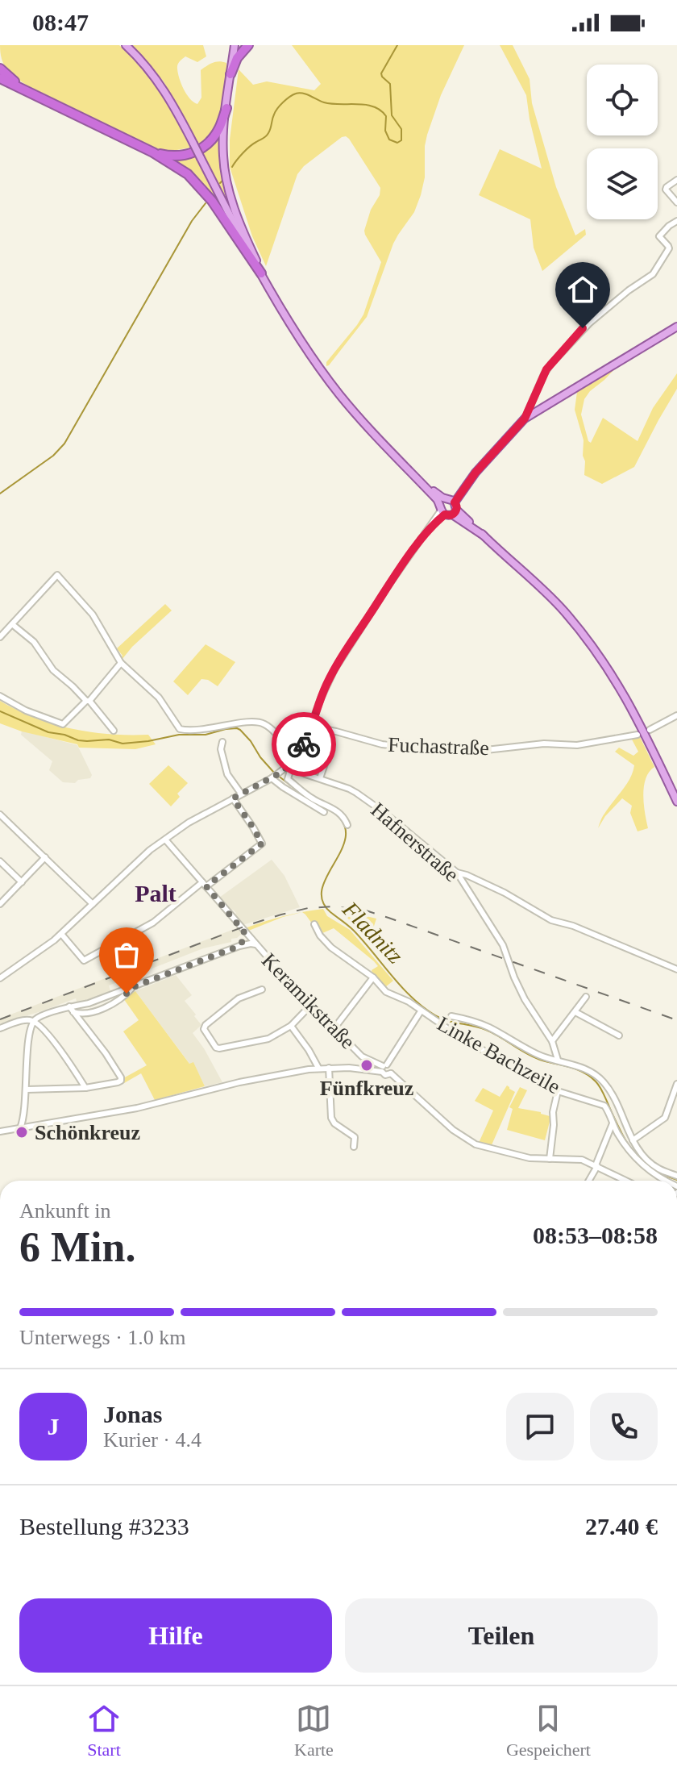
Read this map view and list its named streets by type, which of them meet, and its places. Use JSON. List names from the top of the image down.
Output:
{
  "streets": {
    "street": [
      "Fuchastraße",
      "Hafnerstraße",
      "Keramikstraße",
      "Linke Bachzeile"
    ]
  },
  "districts": ["Palt"],
  "water": ["Fladnitz"],
  "places": ["Fünfkreuz", "Schönkreuz"],
  "page": {
    "status": "08:47",
    "heading": ["6 Min.", "Ankunft in", "08:53–08:58"],
    "panel": [
      "Jonas",
      "Kurier · 4.4",
      "Bestellung #3233",
      "27.40 €"
    ],
    "bar": "Unterwegs · 1.0 km",
    "round": "J",
    "buttons": ["Hilfe", "Teilen"],
    "tabs": ["Start", "Karte", "Gespeichert"]
  }
}
